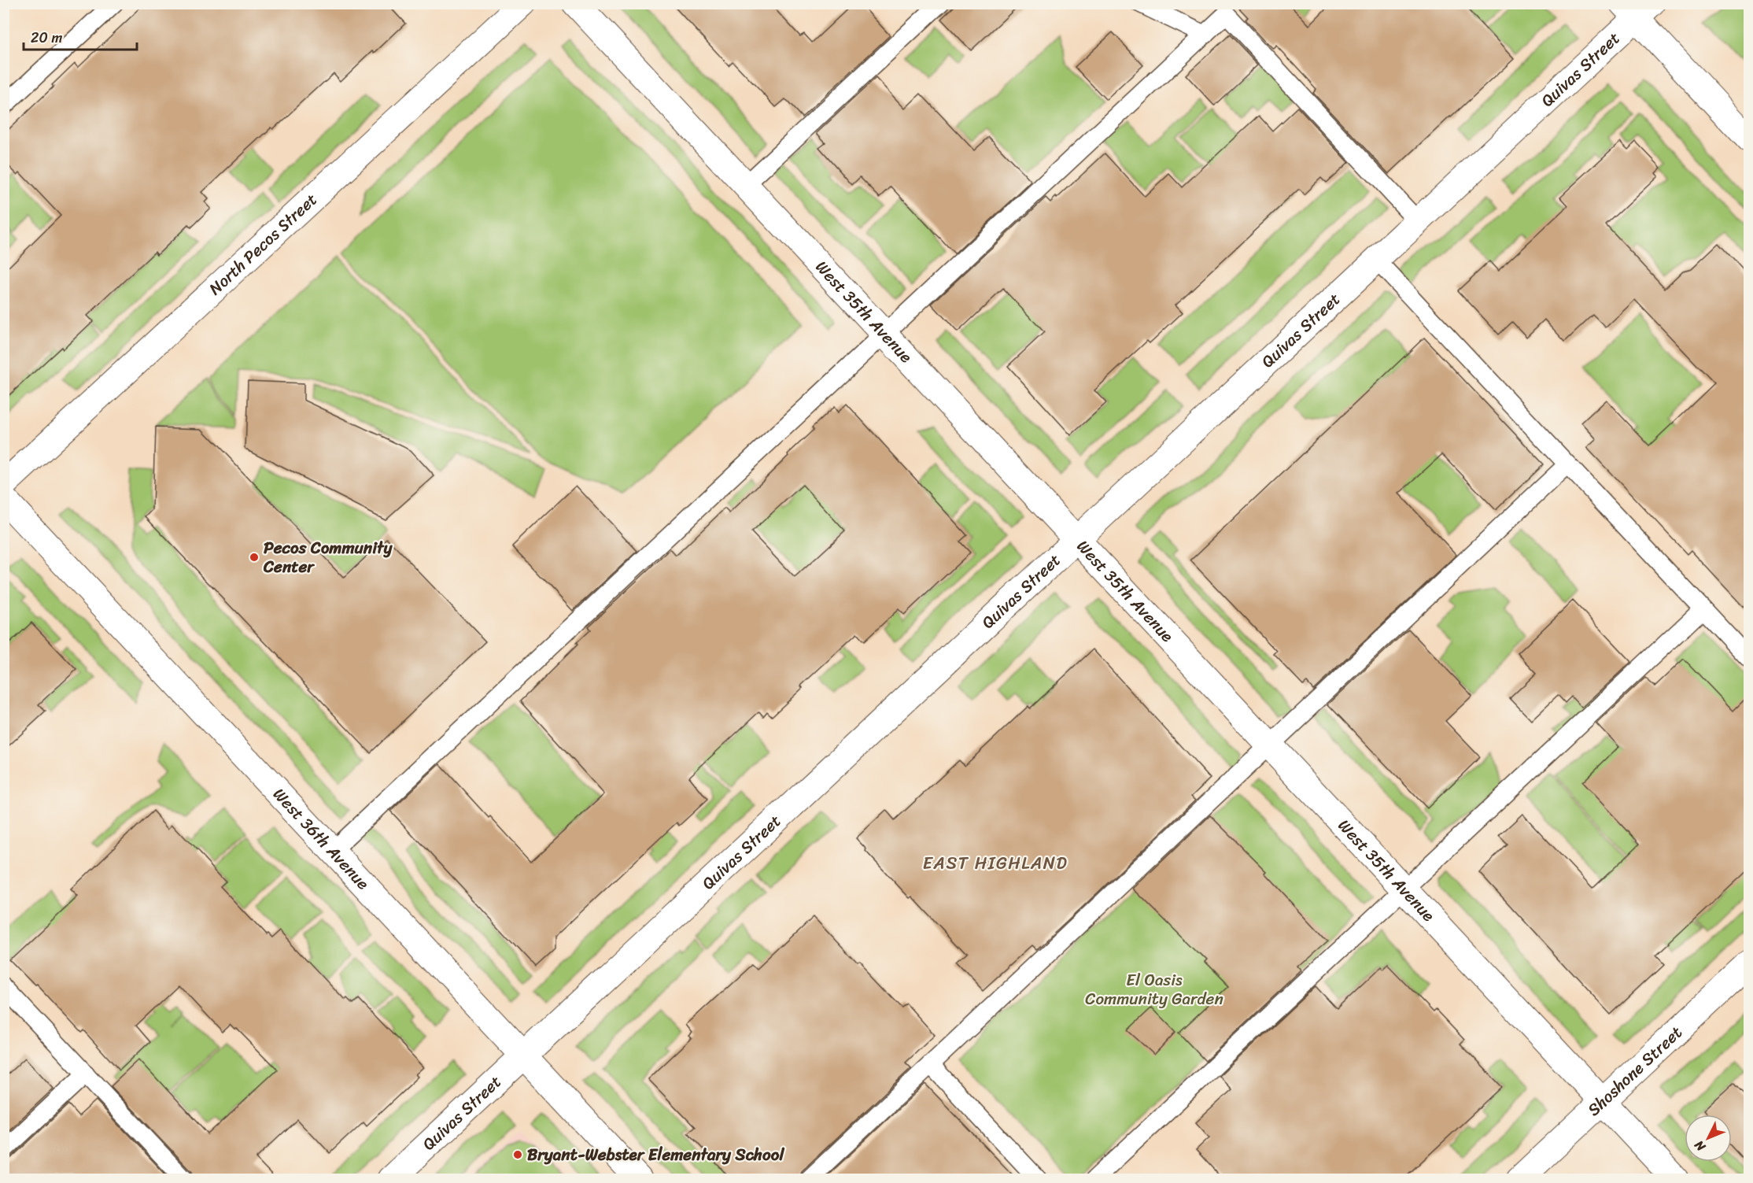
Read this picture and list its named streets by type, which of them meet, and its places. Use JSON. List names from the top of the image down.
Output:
{
  "streets": {
    "street": [
      "Quivas Street",
      "North Pecos Street",
      "West 35th Avenue",
      "West 36th Avenue",
      "Shoshone Street"
    ]
  },
  "crossings": [
    ["Quivas Street", "West 35th Avenue"],
    ["Quivas Street", "West 36th Avenue"],
    ["West 35th Avenue", "Shoshone Street"]
  ],
  "districts": ["EAST HIGHLAND"],
  "parks": ["El Oasis Community Garden"],
  "places": ["Pecos Community Center", "Bryant-Webster Elementary School"],
  "scale_bar": "20 m",
  "north": "bottom left"
}
